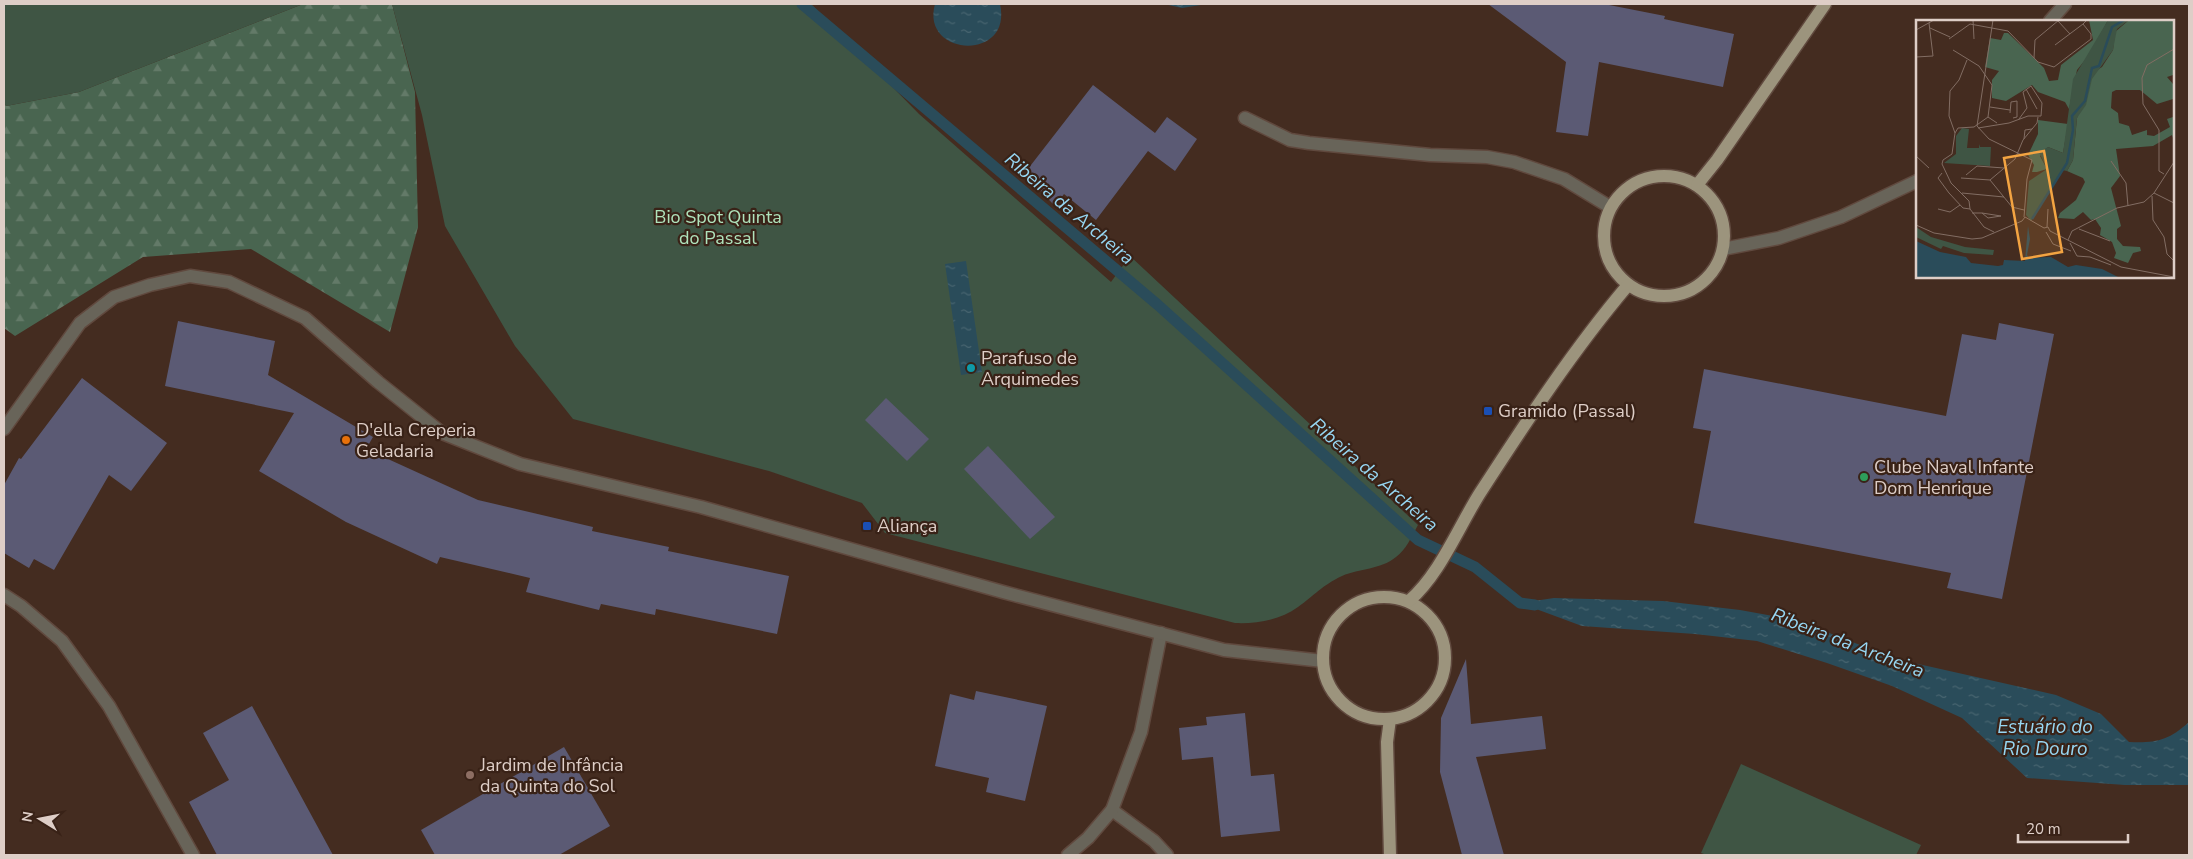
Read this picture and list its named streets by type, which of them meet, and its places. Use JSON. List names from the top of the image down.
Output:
{
  "water": ["Ribeira da Archeira", "Estuário do Rio Douro"],
  "parks": ["Bio Spot Quinta do Passal"],
  "places": {
    "other": [
      "Parafuso de Arquimedes",
      "D'ella Creperia Geladaria",
      "Clube Naval Infante Dom Henrique",
      "Jardim de Infância da Quinta do Sol"
    ],
    "transit": ["Gramido (Passal)", "Aliança"]
  },
  "scale_bar": "20 m",
  "north": "left"
}
